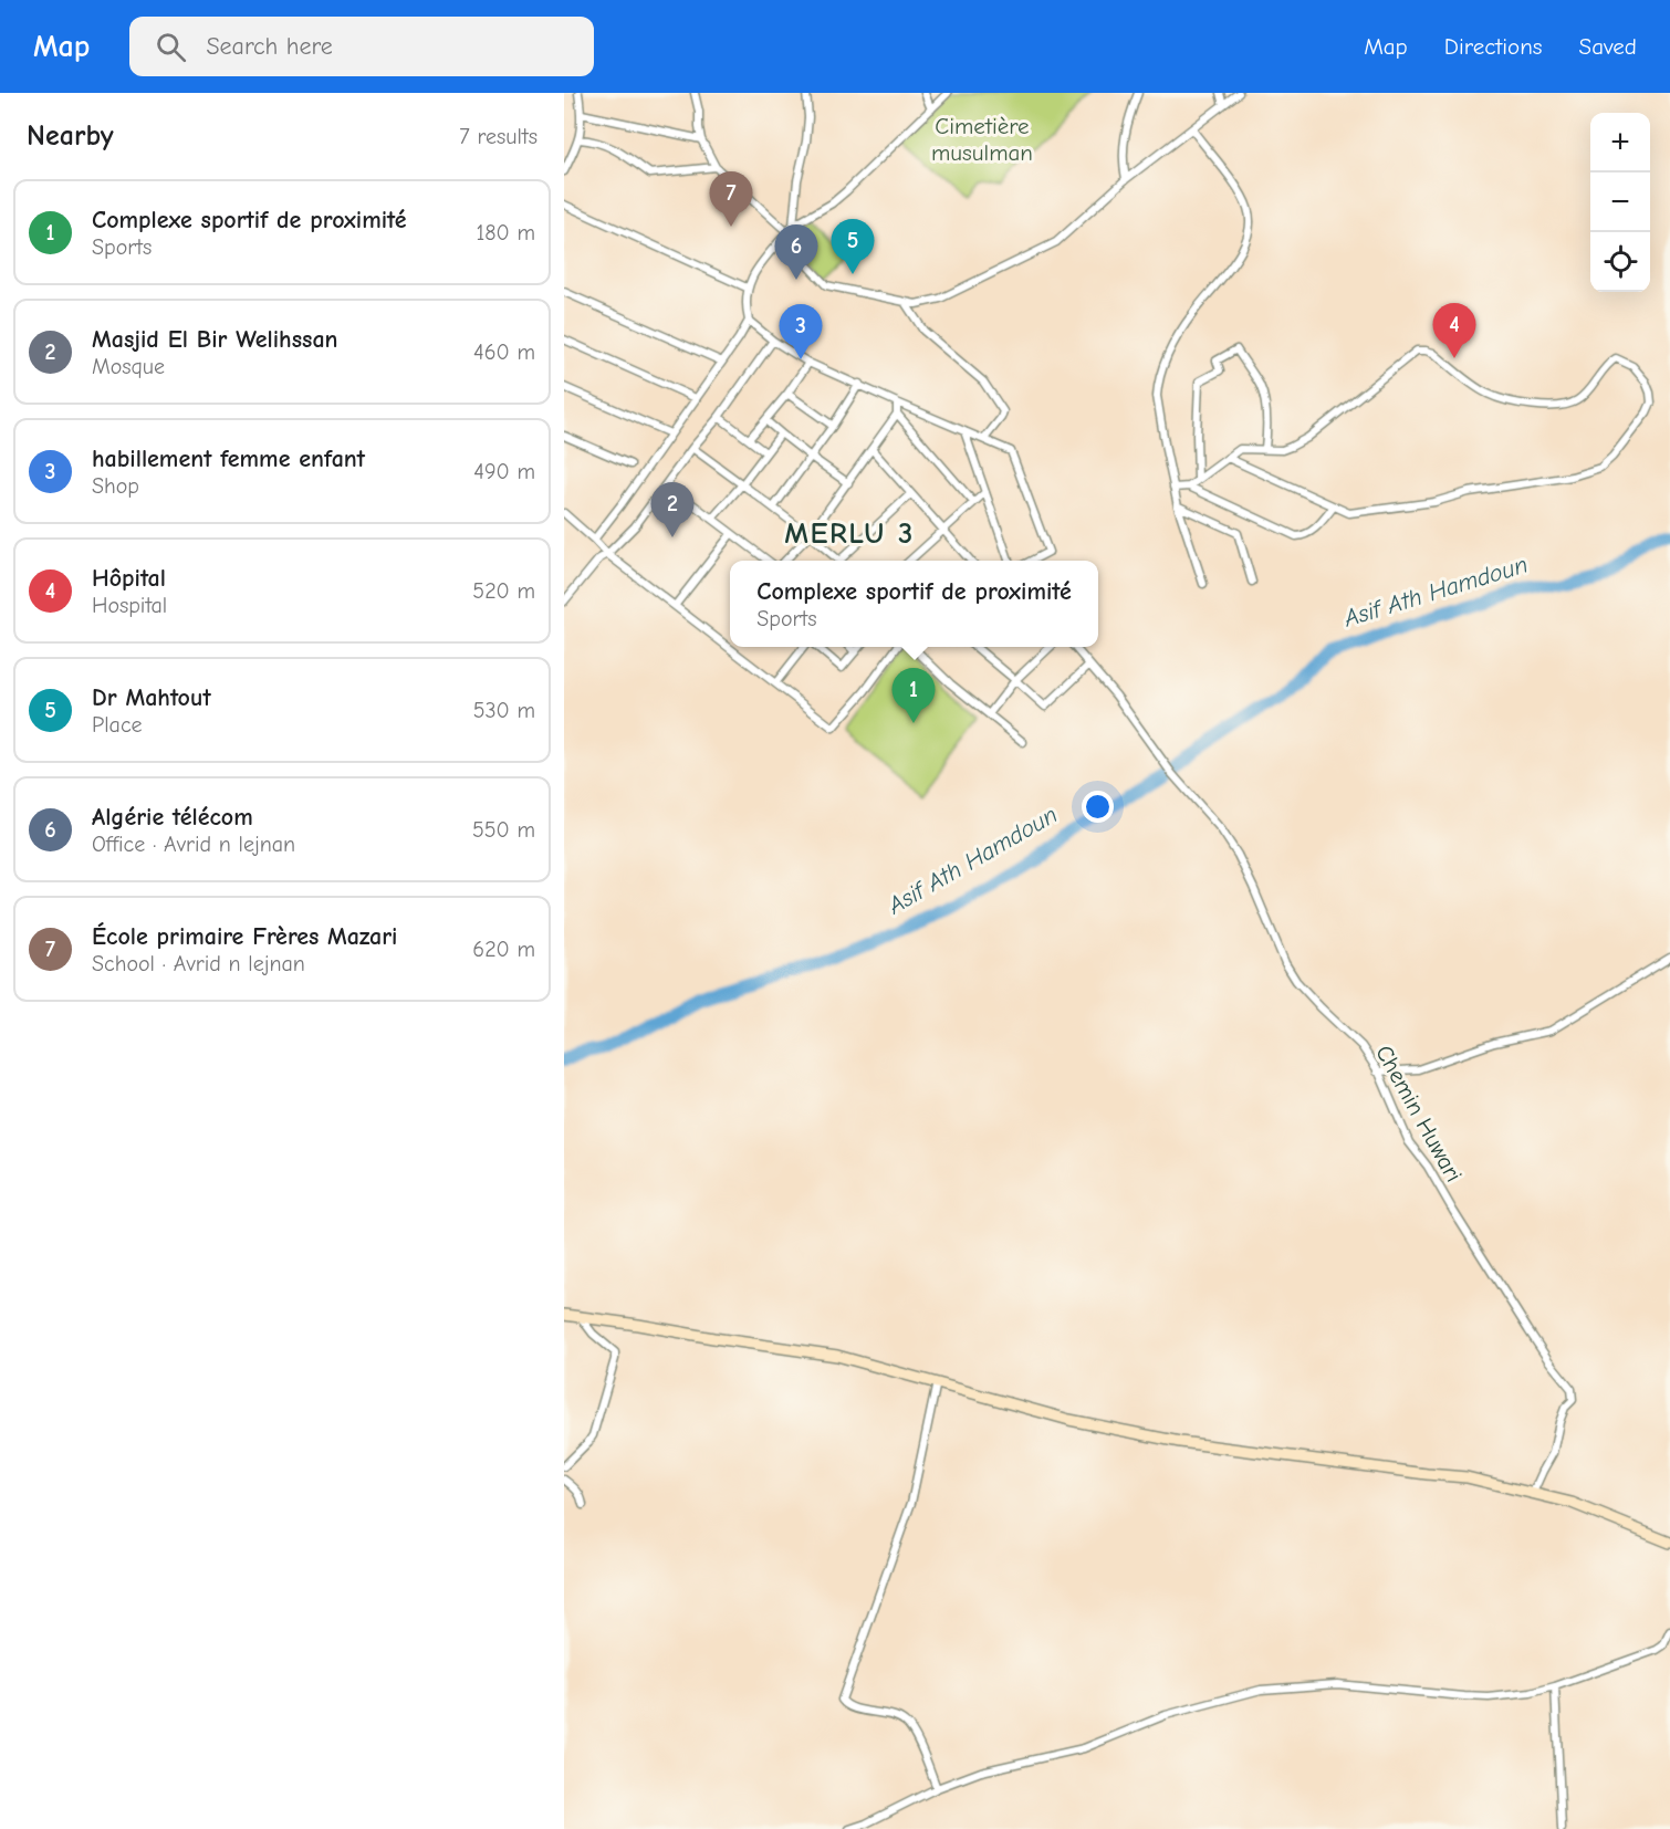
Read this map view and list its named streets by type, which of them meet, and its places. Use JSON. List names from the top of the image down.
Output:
{
  "streets": {
    "street": ["Chemin Huwari"]
  },
  "districts": ["MERLU 3"],
  "water": ["Asif Ath Hamdoun"],
  "parks": ["Cimetière musulman"],
  "page": {
    "header": "Map",
    "search": "Search here",
    "nav": ["Map", "Directions", "Saved"],
    "heading": ["Nearby", "7 results"],
    "map_buttons": ["+", "−"],
    "pins": [
      "7",
      "5",
      "6",
      "4",
      "3",
      "2",
      "1"
    ],
    "list": [
      {
        "mark": "1",
        "name": "Complexe sportif de proximité",
        "note": "Sports",
        "value": "180 m"
      },
      {
        "mark": "2",
        "name": "Masjid El Bir Welihssan",
        "note": "Mosque",
        "value": "460 m"
      },
      {
        "mark": "3",
        "name": "habillement femme enfant",
        "note": "Shop",
        "value": "490 m"
      },
      {
        "mark": "4",
        "name": "Hôpital",
        "note": "Hospital",
        "value": "520 m"
      },
      {
        "mark": "5",
        "name": "Dr Mahtout",
        "note": "Place",
        "value": "530 m"
      },
      {
        "mark": "6",
        "name": "Algérie télécom",
        "note": "Office · Avrid n lejnan",
        "value": "550 m"
      },
      {
        "mark": "7",
        "name": "École primaire Frères Mazari",
        "note": "School · Avrid n lejnan",
        "value": "620 m"
      }
    ],
    "popup": ["Complexe sportif de proximité", "Sports"]
  }
}
